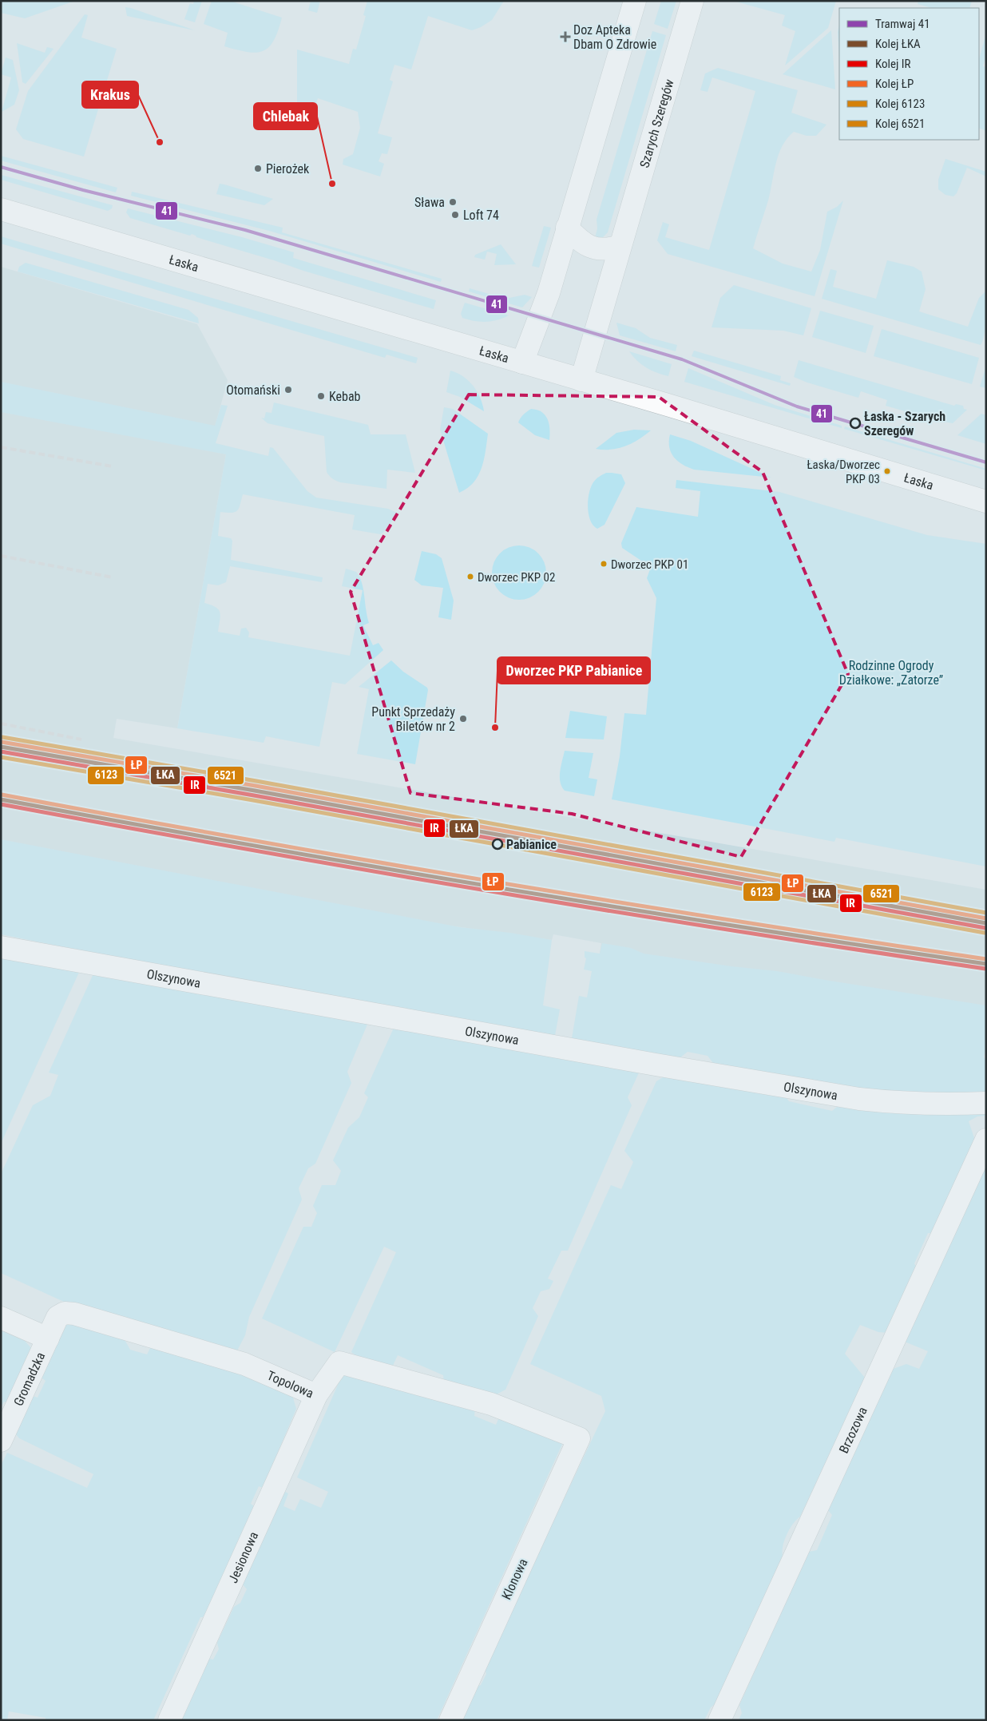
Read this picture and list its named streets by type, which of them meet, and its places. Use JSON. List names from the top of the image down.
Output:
{
  "streets": {
    "street": [
      "Szarych Szeregów",
      "Łaska",
      "Olszynowa",
      "Gromadzka",
      "Topolowa",
      "Brzozowa",
      "Jesionowa",
      "Klonowa"
    ]
  },
  "crossings": [
    ["Szarych Szeregów", "Łaska"],
    ["Gromadzka", "Topolowa"],
    ["Topolowa", "Jesionowa"],
    ["Topolowa", "Klonowa"]
  ],
  "parks": ["Rodzinne Ogrody Działkowe: „Zatorze”"],
  "places": {
    "health": ["Doz Apteka Dbam O Zdrowie"],
    "other": [
      "Krakus",
      "Pierożek",
      "Chlebak",
      "Sława",
      "Loft 74",
      "Otomański",
      "Kebab",
      "Łaska - Szarych Szeregów",
      "Łaska/Dworzec PKP 03",
      "Dworzec PKP 01",
      "Dworzec PKP 02",
      "Punkt Sprzedaży Biletów nr 2",
      "Dworzec PKP Pabianice",
      "Pabianice"
    ]
  },
  "lines": [
    "tram line 41",
    "rail line 6521",
    "rail line ŁP",
    "rail line ŁKA",
    "rail line IR",
    "rail line 6123"
  ],
  "legend": [
    "Tramwaj 41",
    "Kolej ŁKA",
    "Kolej IR",
    "Kolej ŁP",
    "Kolej 6123",
    "Kolej 6521"
  ]
}
